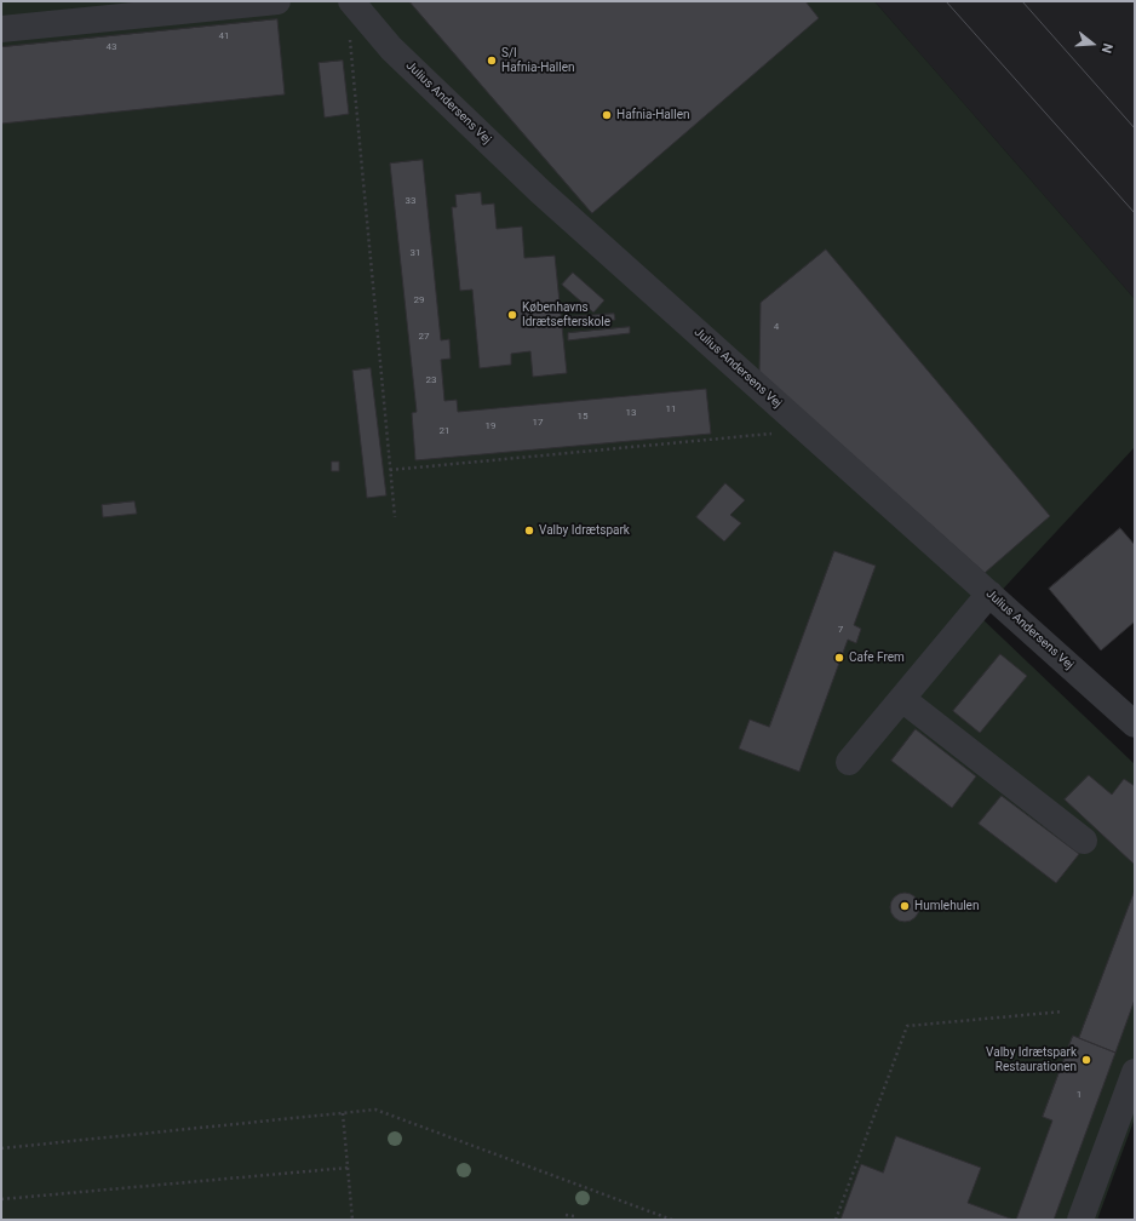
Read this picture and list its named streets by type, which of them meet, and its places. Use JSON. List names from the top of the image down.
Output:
{
  "streets": {
    "street": ["Julius Andersens Vej"]
  },
  "places": [
    "S/I Hafnia-Hallen",
    "Hafnia-Hallen",
    "Københavns Idrætsefterskole",
    "Valby Idrætspark",
    "Cafe Frem",
    "Humlehulen",
    "Valby Idrætspark Restaurationen"
  ],
  "house_numbers": [
    "41",
    "43",
    "33",
    "31",
    "29",
    "4",
    "27",
    "23",
    "11",
    "13",
    "15",
    "17",
    "19",
    "21",
    "7",
    "1"
  ],
  "north": "right"
}
